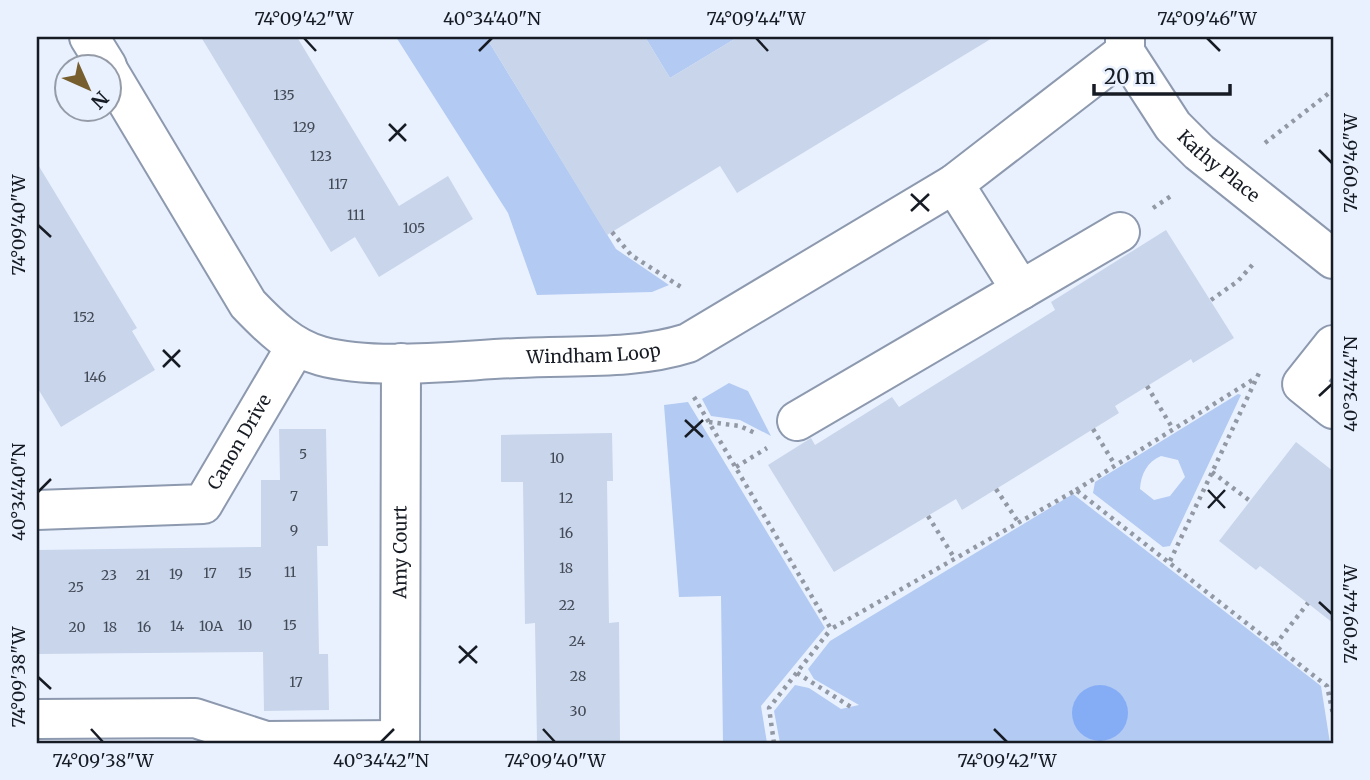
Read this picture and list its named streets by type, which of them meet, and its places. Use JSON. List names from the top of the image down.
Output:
{
  "streets": {
    "street": [
      "Kathy Place",
      "Windham Loop",
      "Canon Drive",
      "Amy Court"
    ]
  },
  "crossings": [
    ["Kathy Place", "Windham Loop"],
    ["Windham Loop", "Canon Drive"],
    ["Windham Loop", "Amy Court"]
  ],
  "house_numbers": [
    "135",
    "129",
    "123",
    "117",
    "111",
    "105",
    "152",
    "146",
    "5",
    "10",
    "7",
    "12",
    "9",
    "16",
    "18",
    "11",
    "17",
    "15",
    "19",
    "23",
    "21",
    "25",
    "22",
    "10",
    "15",
    "14",
    "10A",
    "20",
    "18",
    "16",
    "24",
    "28",
    "17",
    "30"
  ],
  "scale_bar": "20 m",
  "north": "bottom right",
  "coordinates": [
    "74°09'42\"W",
    "40°34'40\"N",
    "74°09'44\"W",
    "74°09'46\"W",
    "74°09'40\"W",
    "40°34'44\"N",
    "74°09'38\"W",
    "40°34'42\"N"
  ]
}
